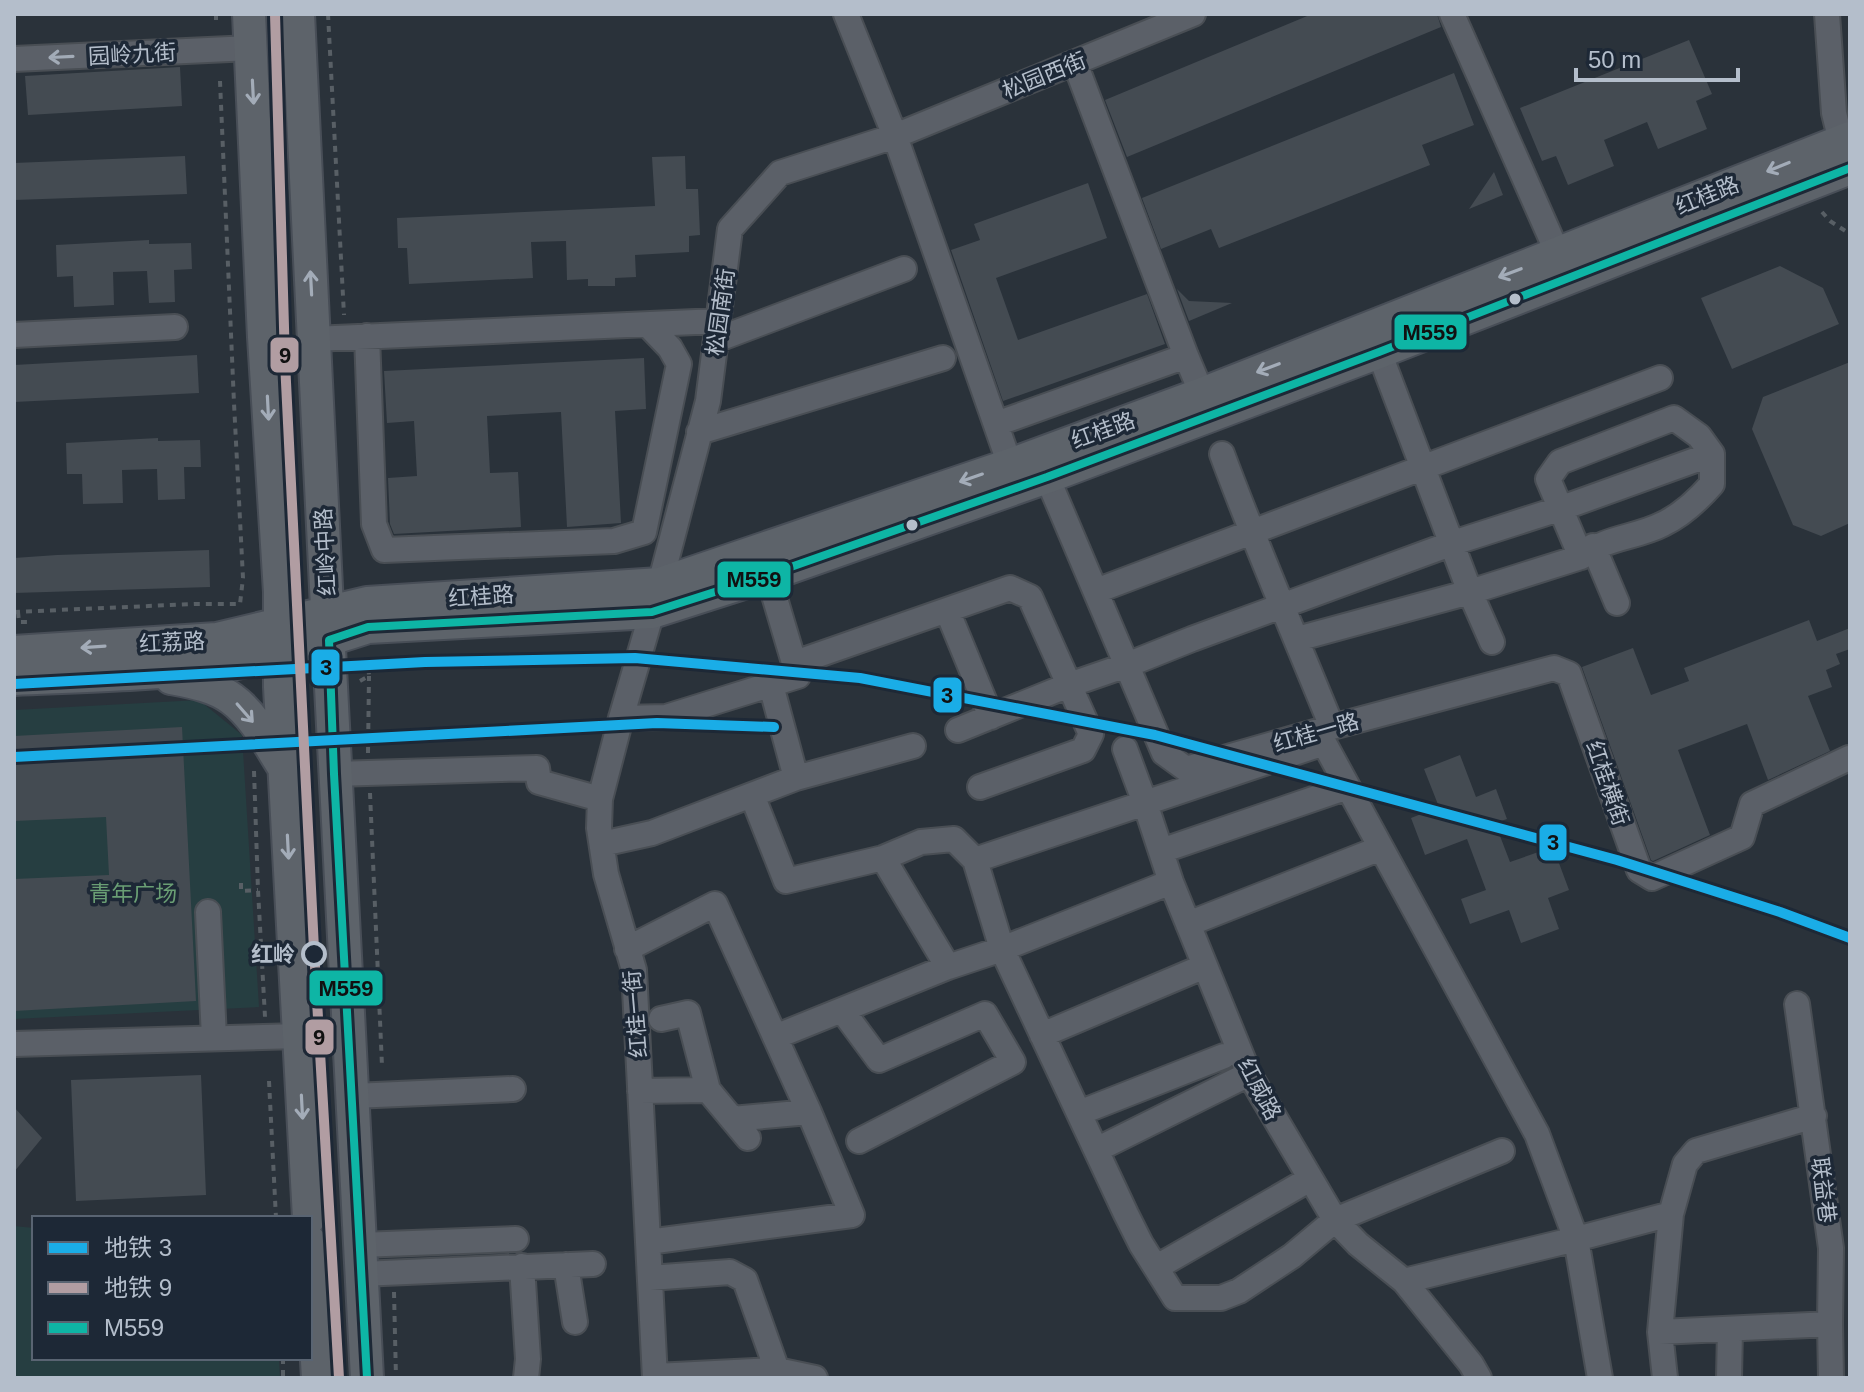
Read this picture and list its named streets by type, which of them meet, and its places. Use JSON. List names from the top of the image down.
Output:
{
  "streets": {
    "main road": ["红桂路", "红岭中路", "红荔路"],
    "street": [
      "园岭九街",
      "松园西街",
      "松园南街",
      "红桂一路",
      "红桂横街",
      "红桂一街",
      "红威路",
      "联益巷"
    ]
  },
  "crossings": [
    ["松园西街", "松园南街"],
    ["红桂路", "松园南街"],
    ["红桂路", "红岭中路"],
    ["红桂路", "红荔路"],
    ["红桂路", "红桂一路"],
    ["红桂路", "红桂一街"],
    ["松园南街", "红桂一街"],
    ["红岭中路", "红荔路"],
    ["红桂一路", "红桂横街"]
  ],
  "one_way": ["园岭九街"],
  "parks": ["青年广场"],
  "places": ["红岭"],
  "lines": ["metro line 9", "transit line M559", "metro line 3"],
  "legend": ["地铁 3", "地铁 9", "M559"],
  "scale_bar": "50 m"
}
